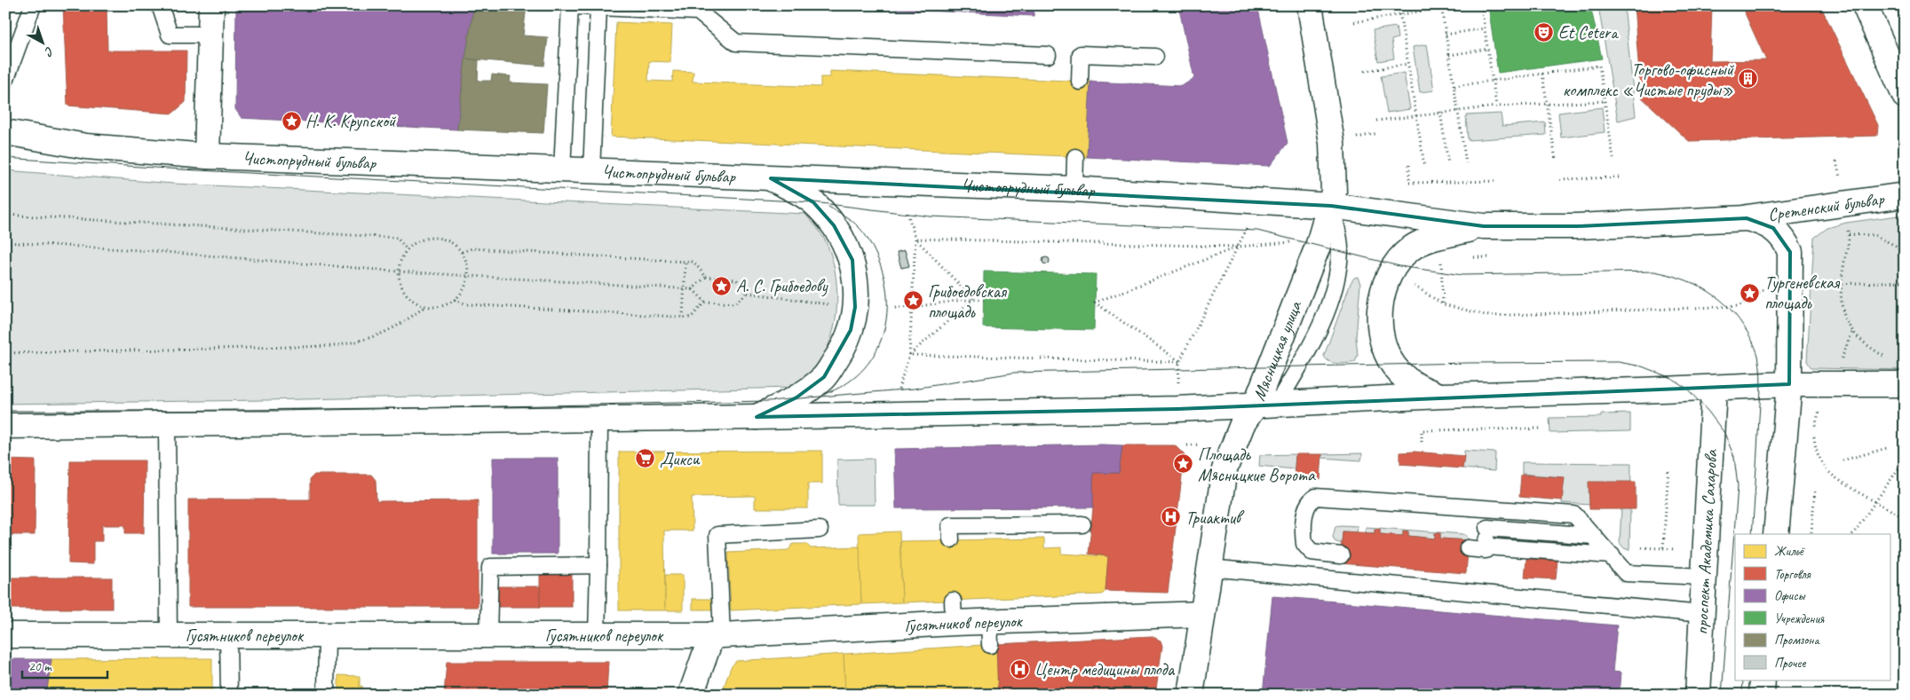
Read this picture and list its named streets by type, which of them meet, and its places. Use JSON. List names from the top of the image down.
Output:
{
  "streets": {
    "main road": [
      "Чистопрудный бульвар",
      "Сретенский бульвар",
      "Мясницкая улица",
      "проспект Академика Сахарова",
      "Гусятников переулок"
    ]
  },
  "crossings": [
    ["Чистопрудный бульвар", "Мясницкая улица"],
    ["Мясницкая улица", "Гусятников переулок"]
  ],
  "places": {
    "theatre": ["Et Cetera"],
    "building": ["Торгово-офисный комплекс «Чистые пруды»"],
    "place": [
      "Н. К. Крупской",
      "А. С. Грибоедову",
      "Тургеневская площадь",
      "Грибоедовская площадь",
      "Площадь Мясницкие Ворота"
    ],
    "supermarket": ["Дикси"],
    "hospital": ["Триактив", "Центр медицины плода"]
  },
  "legend": [
    "Жильё",
    "Торговля",
    "Офисы",
    "Учреждения",
    "Промзона",
    "Прочее"
  ],
  "scale_bar": "20 m",
  "north": "bottom right"
}
